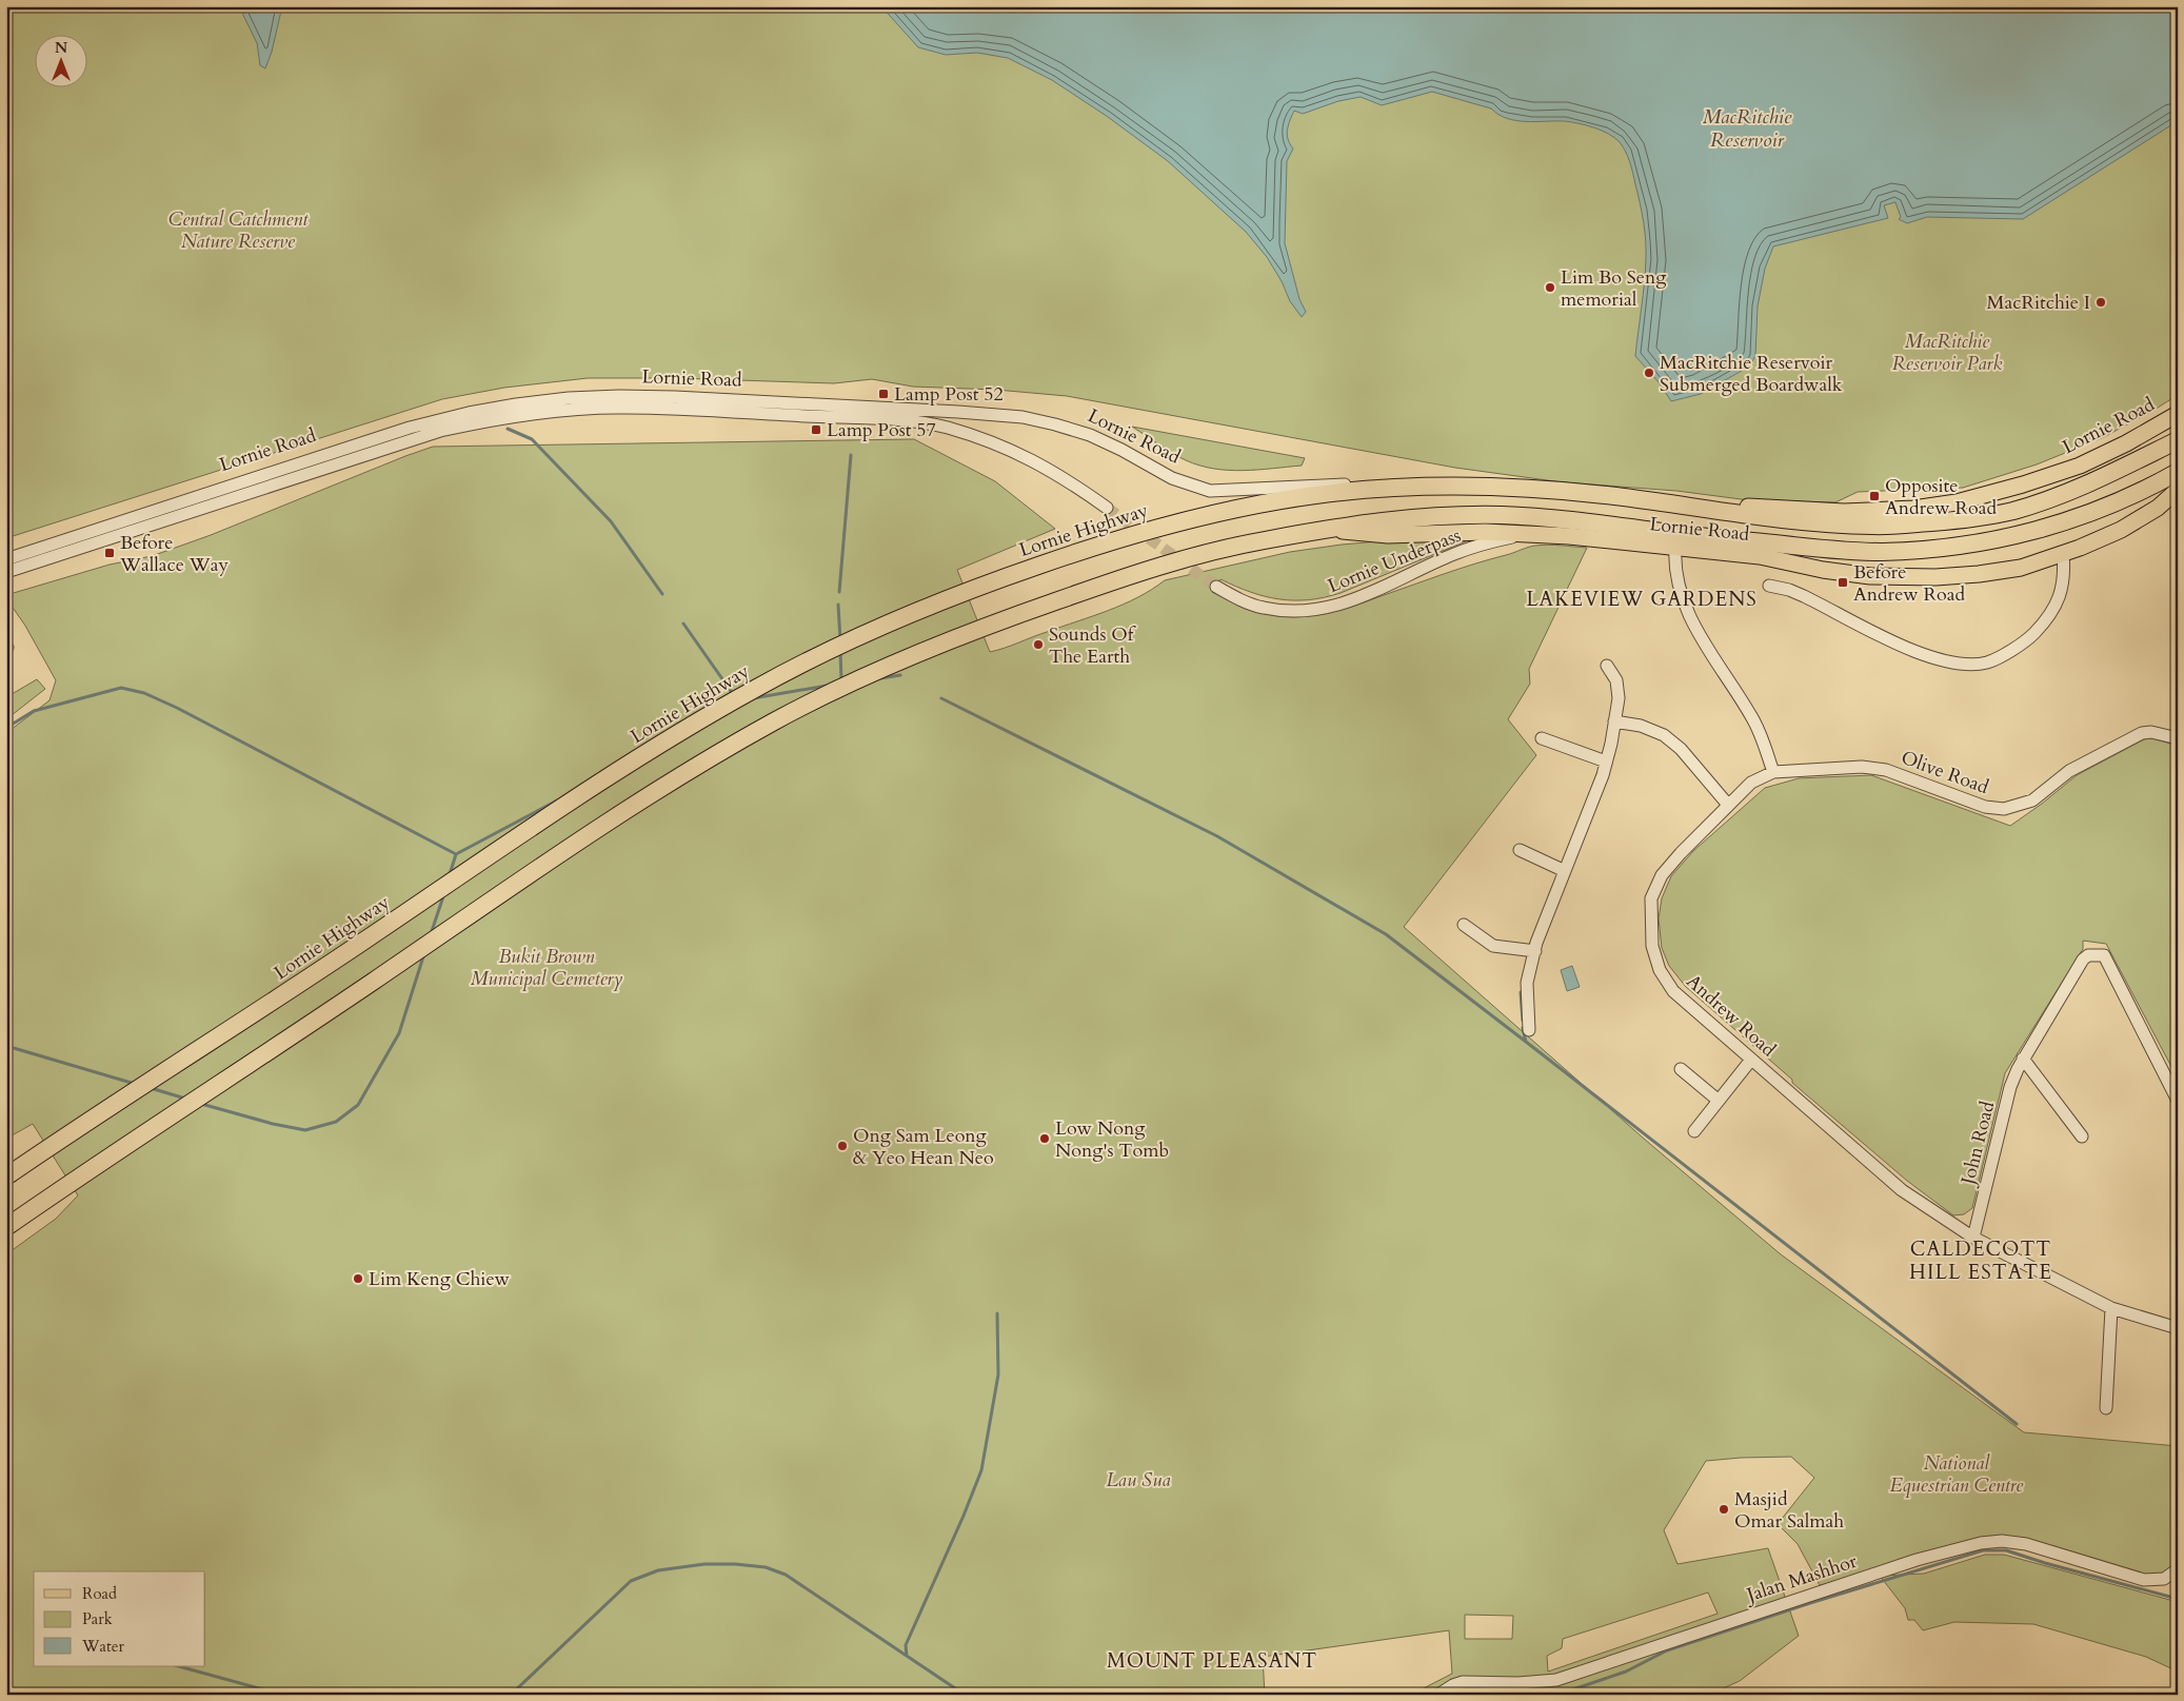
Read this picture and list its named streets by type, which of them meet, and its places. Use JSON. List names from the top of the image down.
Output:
{
  "streets": {
    "highway": ["Lornie Road", "Lornie Highway"],
    "street": [
      "Lornie Underpass",
      "Olive Road",
      "Andrew Road",
      "John Road",
      "Jalan Mashhor"
    ]
  },
  "crossings": [
    ["Lornie Road", "Lornie Highway"],
    ["Lornie Road", "Lornie Underpass"],
    ["Olive Road", "Andrew Road"],
    ["Andrew Road", "John Road"]
  ],
  "districts": ["LAKEVIEW GARDENS", "CALDECOTT HILL ESTATE", "MOUNT PLEASANT"],
  "water": ["MacRitchie Reservoir"],
  "parks": [
    "Central Catchment Nature Reserve",
    "MacRitchie Reservoir Park",
    "Bukit Brown Municipal Cemetery",
    "National Equestrian Centre",
    "Lau Sua"
  ],
  "places": {
    "other": [
      "Lim Bo Seng memorial",
      "MacRitchie I",
      "MacRitchie Reservoir Submerged Boardwalk",
      "Sounds Of The Earth",
      "Low Nong Nong's Tomb",
      "Ong Sam Leong & Yeo Hean Neo",
      "Lim Keng Chiew",
      "Masjid Omar Salmah"
    ],
    "transit": [
      "Lamp Post 52",
      "Lamp Post 57",
      "Opposite Andrew Road",
      "Before Wallace Way",
      "Before Andrew Road"
    ]
  },
  "legend": ["Road", "Park", "Water"],
  "north": "top"
}
